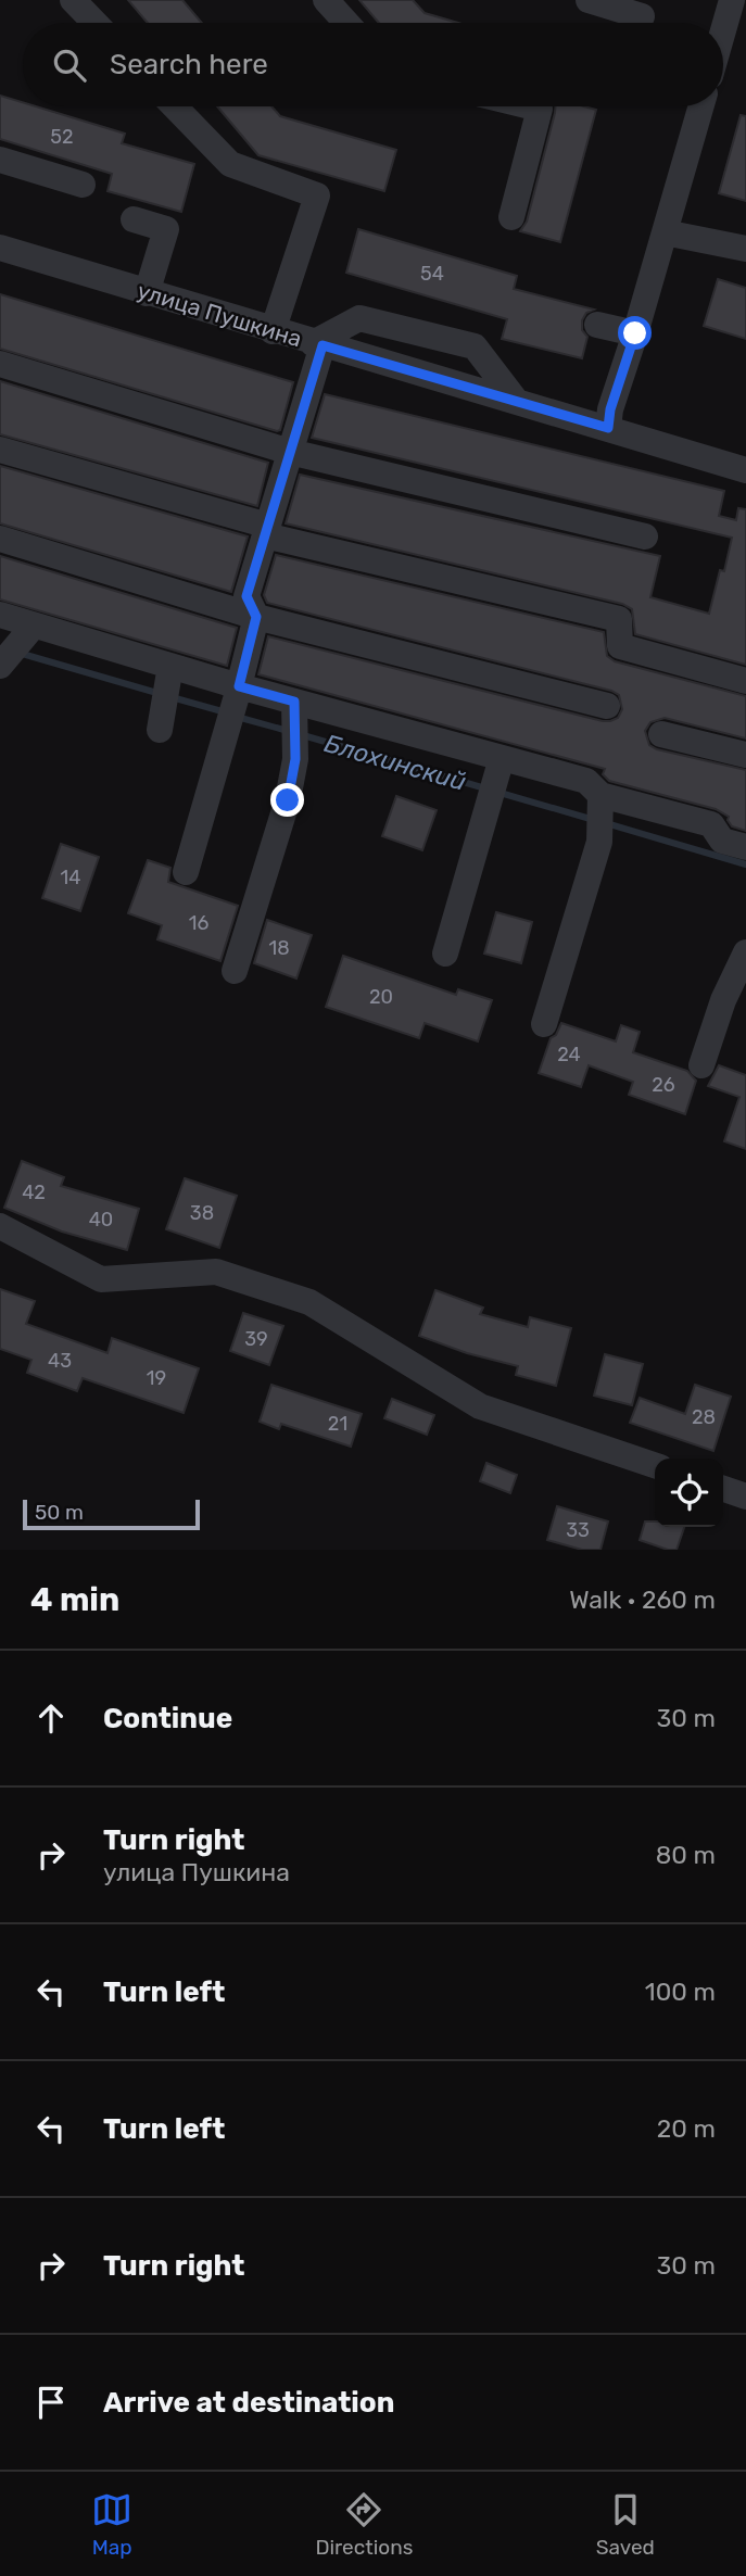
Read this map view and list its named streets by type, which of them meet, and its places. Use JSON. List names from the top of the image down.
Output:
{
  "streets": {
    "street": ["улица Пушкина"]
  },
  "water": ["Блохинский"],
  "house_numbers": [
    "52",
    "54",
    "14",
    "16",
    "18",
    "20",
    "24",
    "26",
    "42",
    "38",
    "40",
    "39",
    "43",
    "19",
    "28",
    "21",
    "33"
  ],
  "scale_bar": "50 m",
  "page": {
    "search": "Search here",
    "scale": "50 m",
    "heading": ["4 min", "Walk · 260 m"],
    "list": [
      ["Continue", "30 m"],
      ["Turn right", "улица Пушкина", "80 m"],
      ["Turn left", "100 m"],
      ["Turn left", "20 m"],
      ["Turn right", "30 m"],
      "Arrive at destination"
    ],
    "nav": ["Map", "Directions", "Saved"]
  }
}
